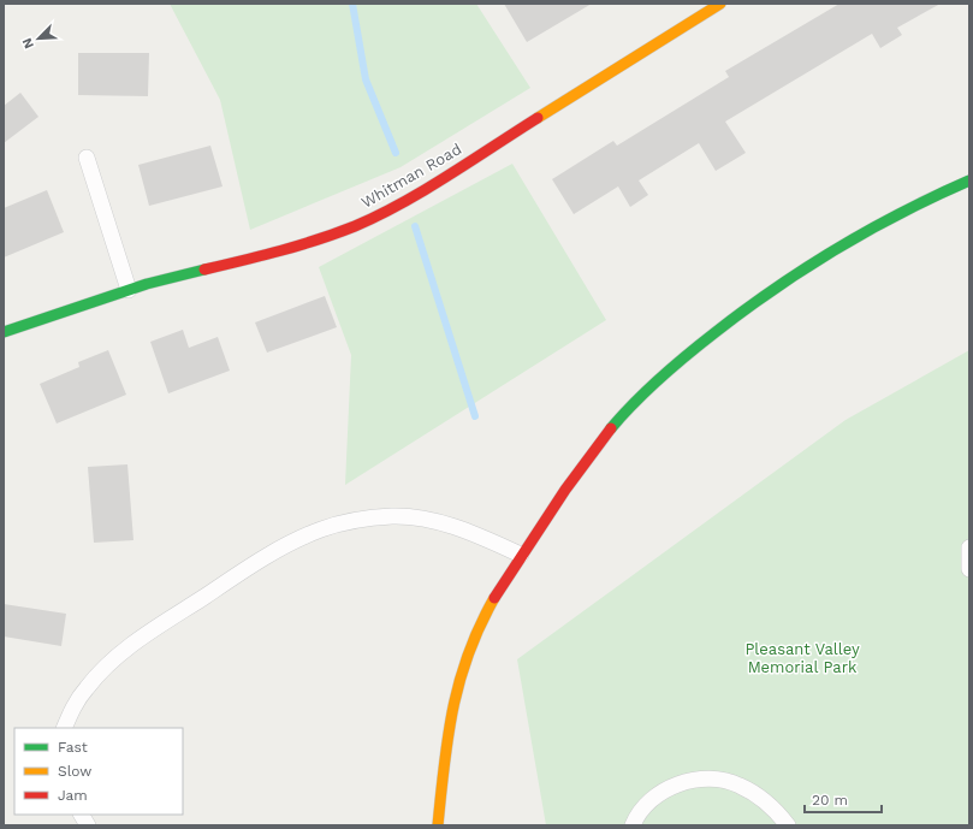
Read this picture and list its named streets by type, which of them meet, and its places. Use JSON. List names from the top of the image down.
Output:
{
  "streets": {
    "street": ["Whitman Road"]
  },
  "parks": ["Pleasant Valley Memorial Park"],
  "legend": ["Fast", "Slow", "Jam"],
  "scale_bar": "20 m",
  "north": "bottom left"
}
